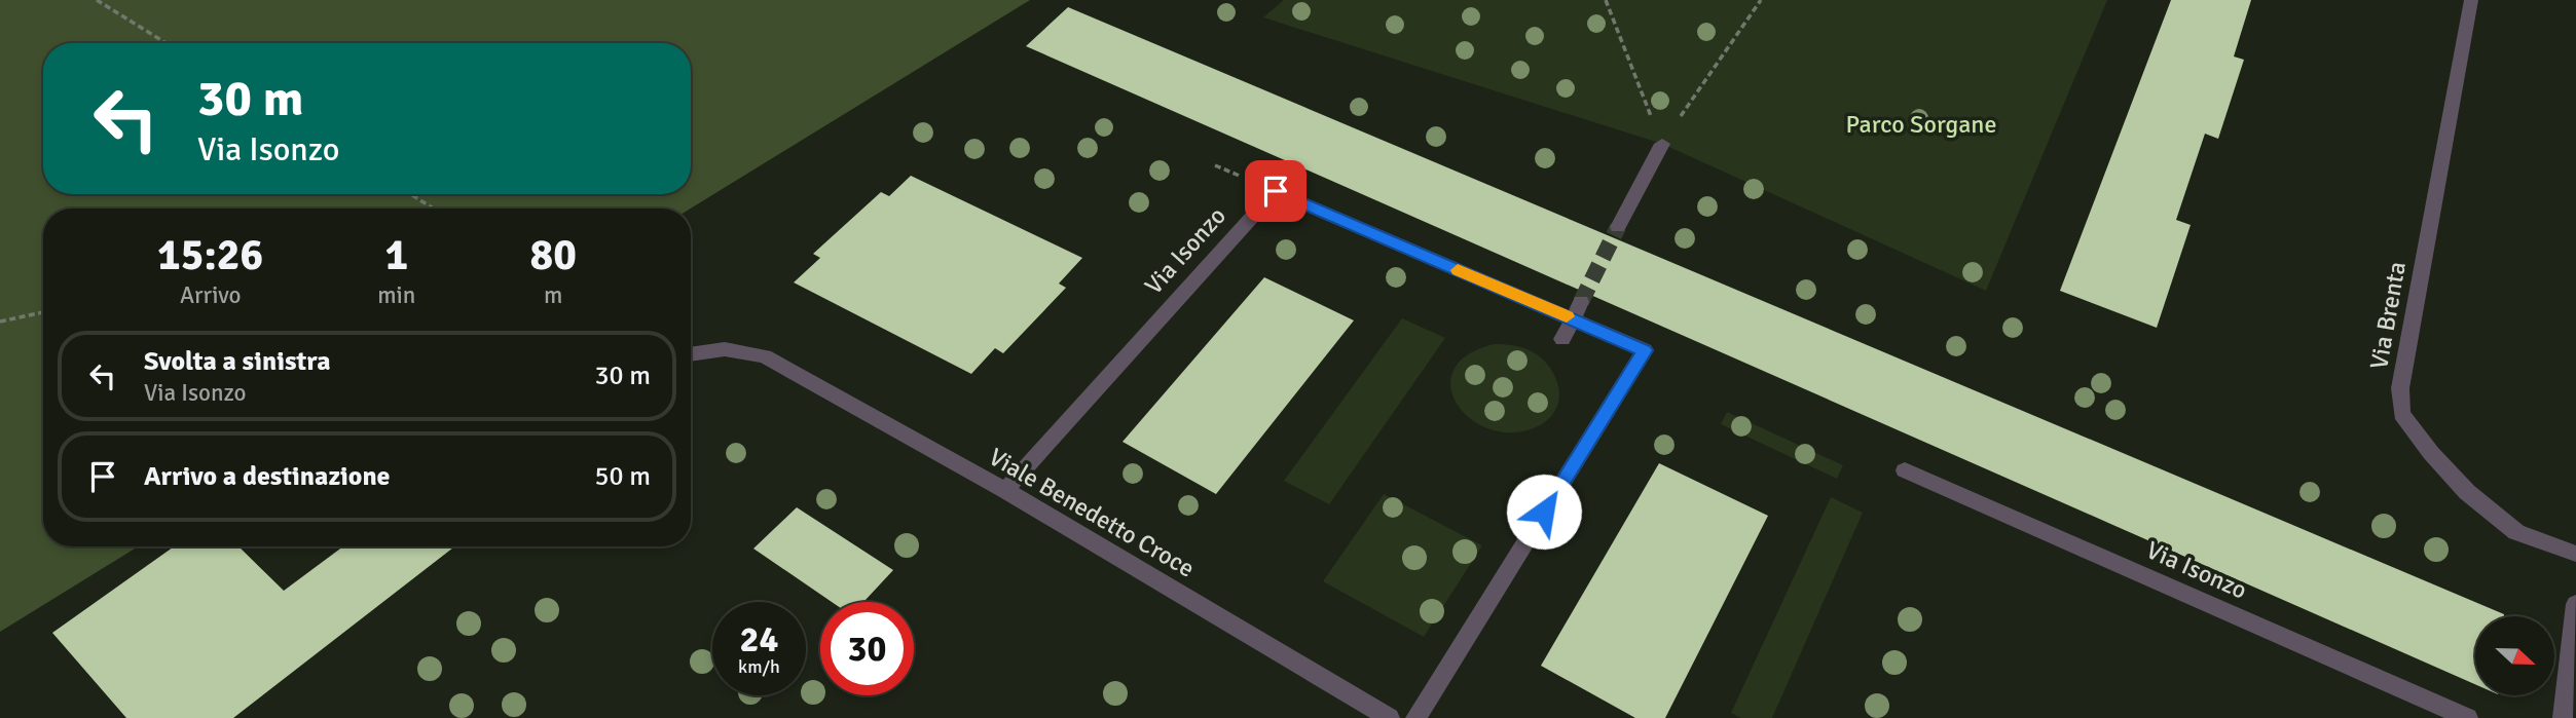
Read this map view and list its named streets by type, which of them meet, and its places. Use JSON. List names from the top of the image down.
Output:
{
  "streets": {
    "street": ["Via Isonzo", "Via Brenta", "Viale Benedetto Croce"]
  },
  "crossings": [
    ["Via Isonzo", "Viale Benedetto Croce"]
  ],
  "parks": ["Parco Sorgane"],
  "north": "right",
  "page": {
    "turn": ["30 m", "Via Isonzo"],
    "eta": [
      "15:26",
      "Arrivo",
      "1",
      "min",
      "80",
      "m"
    ],
    "list": [
      {
        "name": "Svolta a sinistra",
        "note": "Via Isonzo",
        "value": "30 m"
      },
      {
        "name": "Arrivo a destinazione",
        "value": "50 m"
      }
    ],
    "speed": "24 km/h",
    "limit": "30"
  }
}
